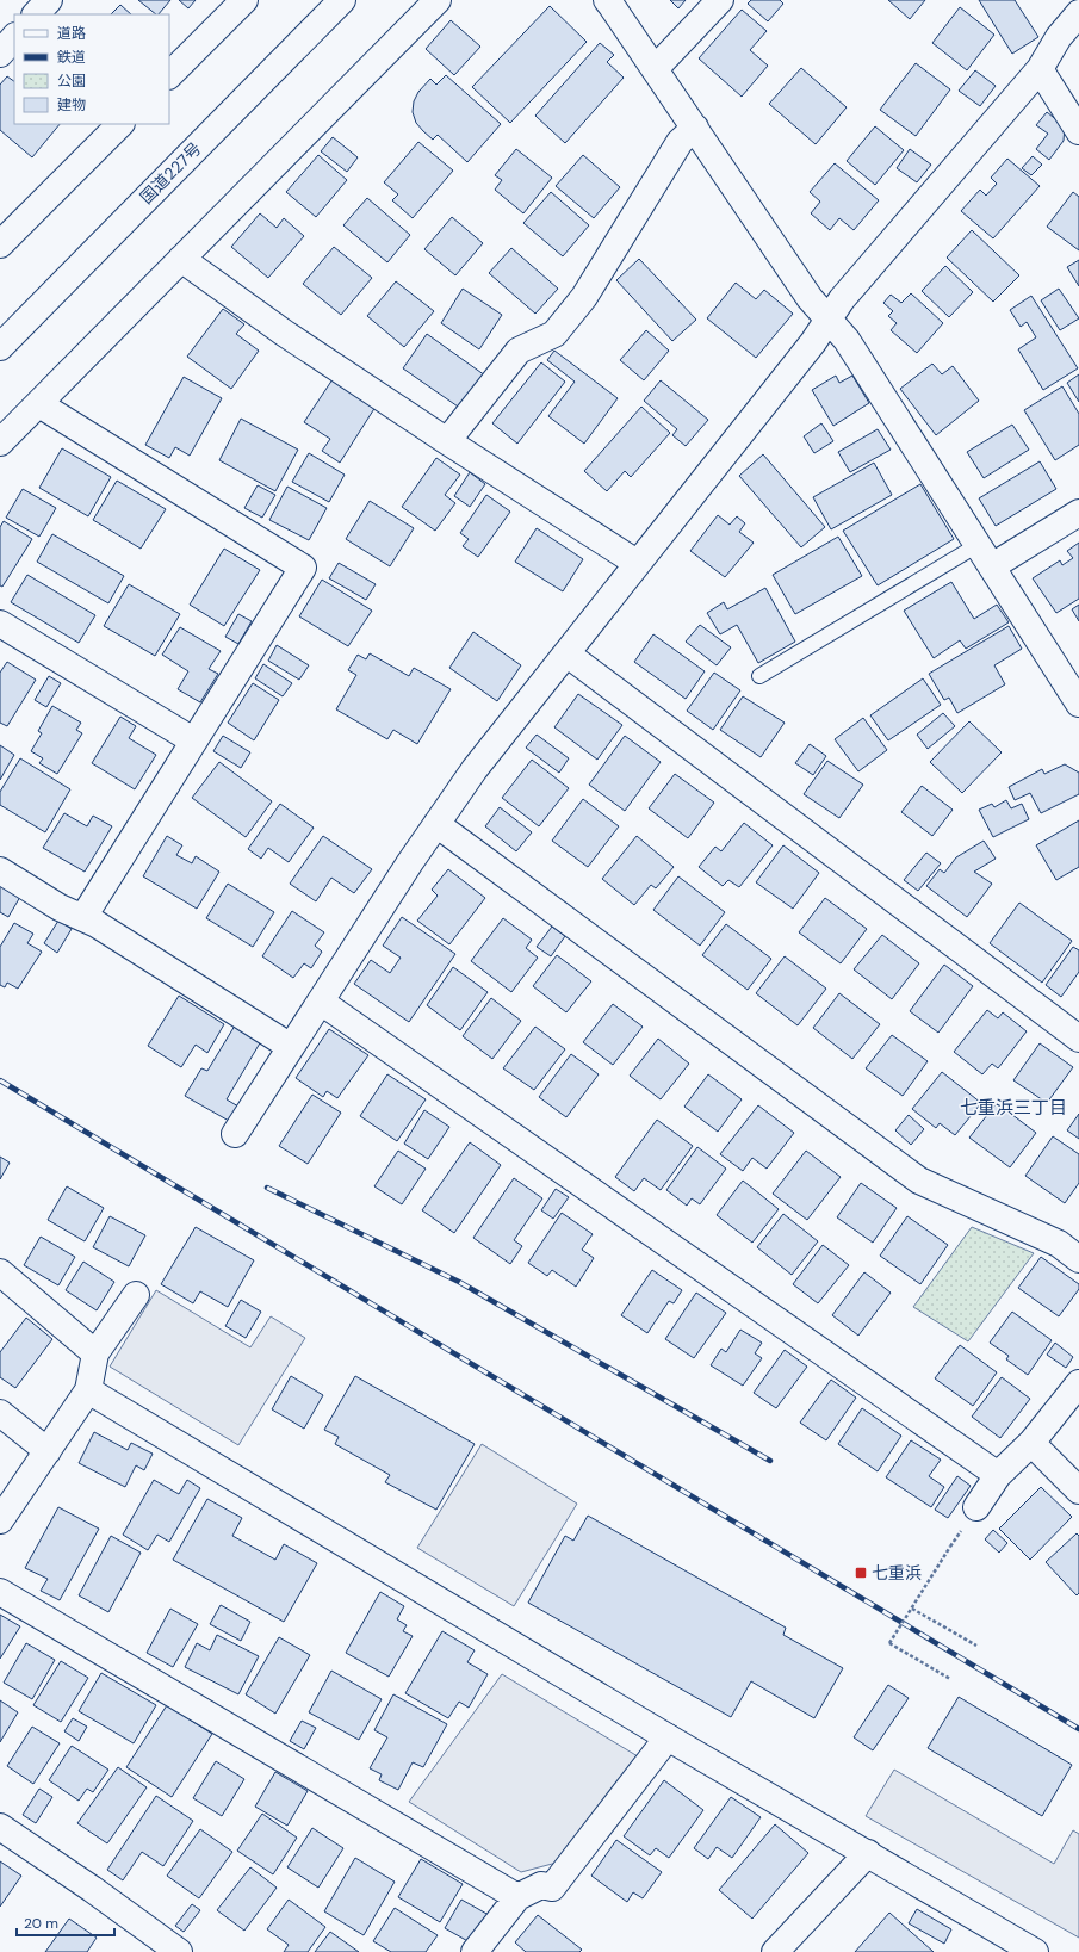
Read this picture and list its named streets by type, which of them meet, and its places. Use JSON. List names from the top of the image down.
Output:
{
  "streets": {
    "main road": ["国道227号"]
  },
  "districts": ["七重浜三丁目"],
  "places": {
    "transit": ["七重浜"]
  },
  "legend": [
    "道路",
    "鉄道",
    "公園",
    "建物"
  ],
  "scale_bar": "20 m"
}
